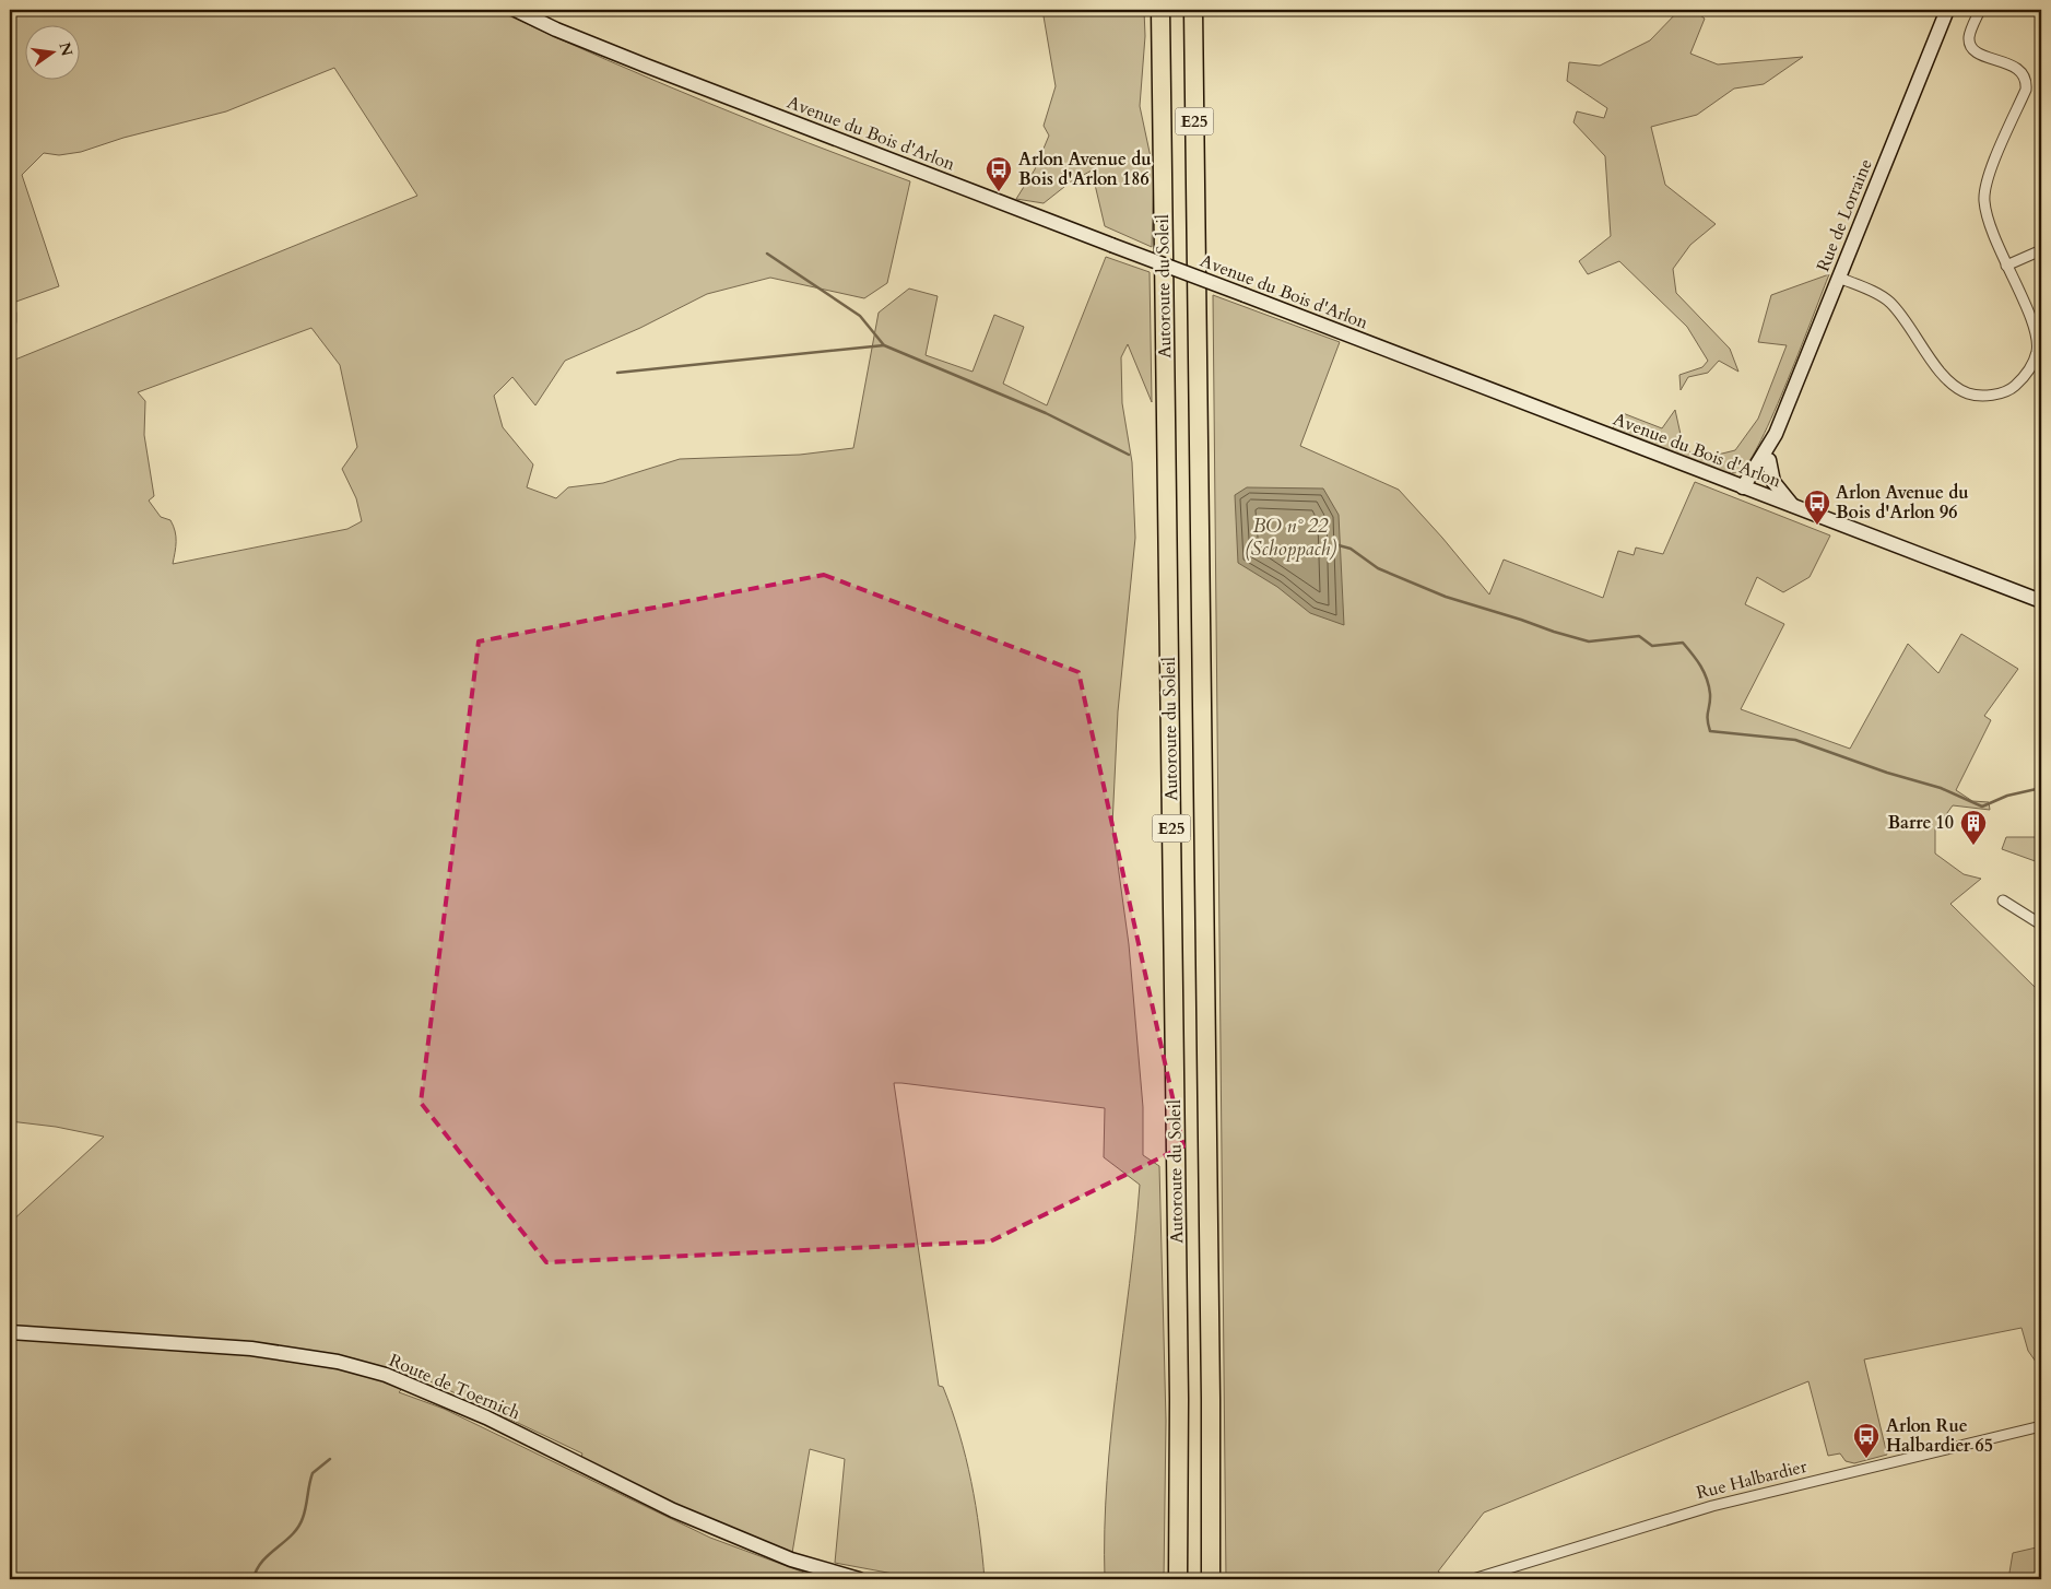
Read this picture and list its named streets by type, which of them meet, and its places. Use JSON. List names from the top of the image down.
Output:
{
  "streets": {
    "highway": ["E25", "Autoroute du Soleil"],
    "main road": ["Avenue du Bois d'Arlon", "Rue de Lorraine", "Route de Toernich"],
    "street": ["Rue Halbardier"]
  },
  "crossings": [
    ["Avenue du Bois d'Arlon", "Rue de Lorraine"]
  ],
  "water": ["BO n° 22 (Schoppach)"],
  "places": {
    "bus stop": ["Arlon Avenue du Bois d'Arlon 186", "Arlon Avenue du Bois d'Arlon 96", "Arlon Rue Halbardier 65"],
    "building": ["Barre 10"]
  },
  "north": "right"
}
